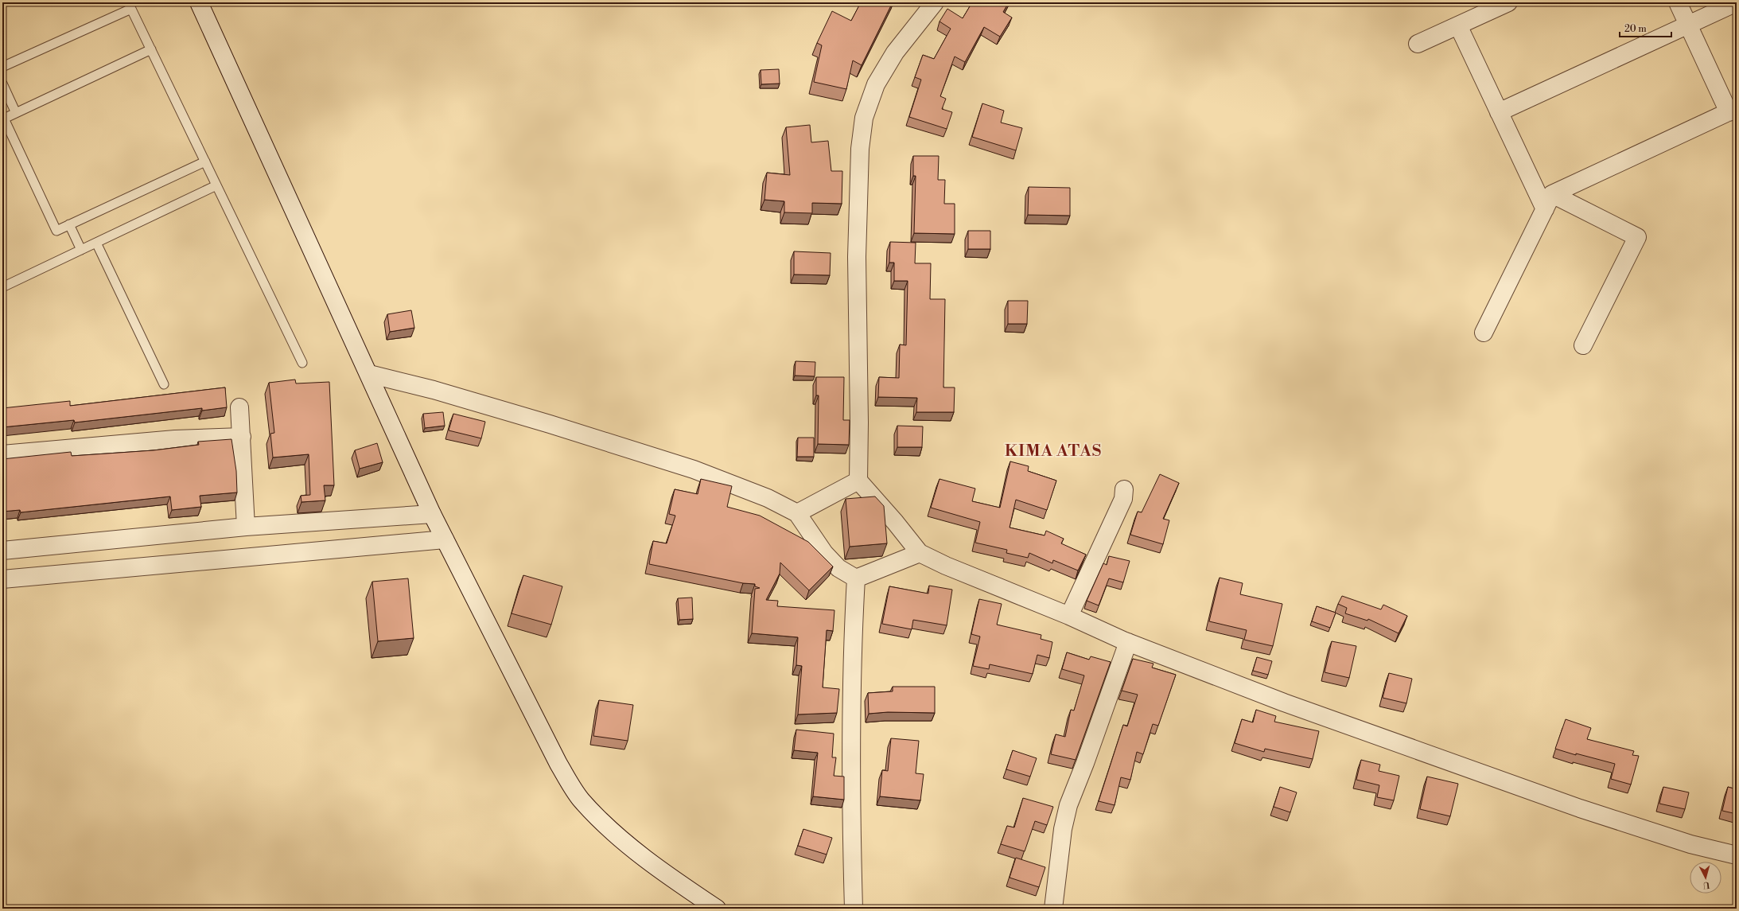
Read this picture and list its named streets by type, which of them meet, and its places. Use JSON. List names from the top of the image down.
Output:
{
  "districts": ["KIMA ATAS"],
  "scale_bar": "20 m",
  "north": "bottom"
}
